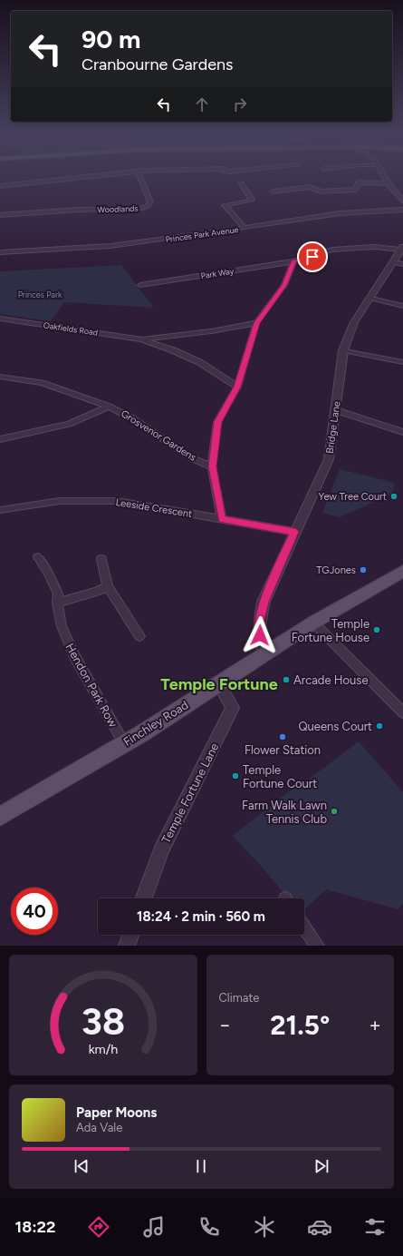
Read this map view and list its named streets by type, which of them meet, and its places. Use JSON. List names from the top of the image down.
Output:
{
  "streets": {
    "main road": ["Finchley Road"],
    "street": [
      "Woodlands",
      "Princes Park Avenue",
      "Park Way",
      "Oakfields Road",
      "Bridge Lane",
      "Grosvenor Gardens",
      "Leeside Crescent",
      "Hendon Park Row",
      "Temple Fortune Lane"
    ]
  },
  "crossings": [
    ["Park Way", "Bridge Lane"],
    ["Bridge Lane", "Leeside Crescent"],
    ["Bridge Lane", "Finchley Road"],
    ["Hendon Park Row", "Finchley Road"],
    ["Finchley Road", "Temple Fortune Lane"]
  ],
  "districts": ["Temple Fortune"],
  "parks": ["Princes Park"],
  "places": [
    "Yew Tree Court",
    "TGJones",
    "Temple Fortune House",
    "Arcade House",
    "Queens Court",
    "Flower Station",
    "Temple Fortune Court",
    "Farm Walk Lawn Tennis Club"
  ],
  "page": {
    "turn": ["90 m", "Cranbourne Gardens"],
    "limit": "40",
    "trip": "18:24 · 2 min · 560 m",
    "tile": "Climate",
    "heat": ["−", "21.5°", "+"],
    "song": ["Paper Moons", "Ada Vale"],
    "tabs": "18:22",
    "gauge": ["38", "km/h"]
  }
}
